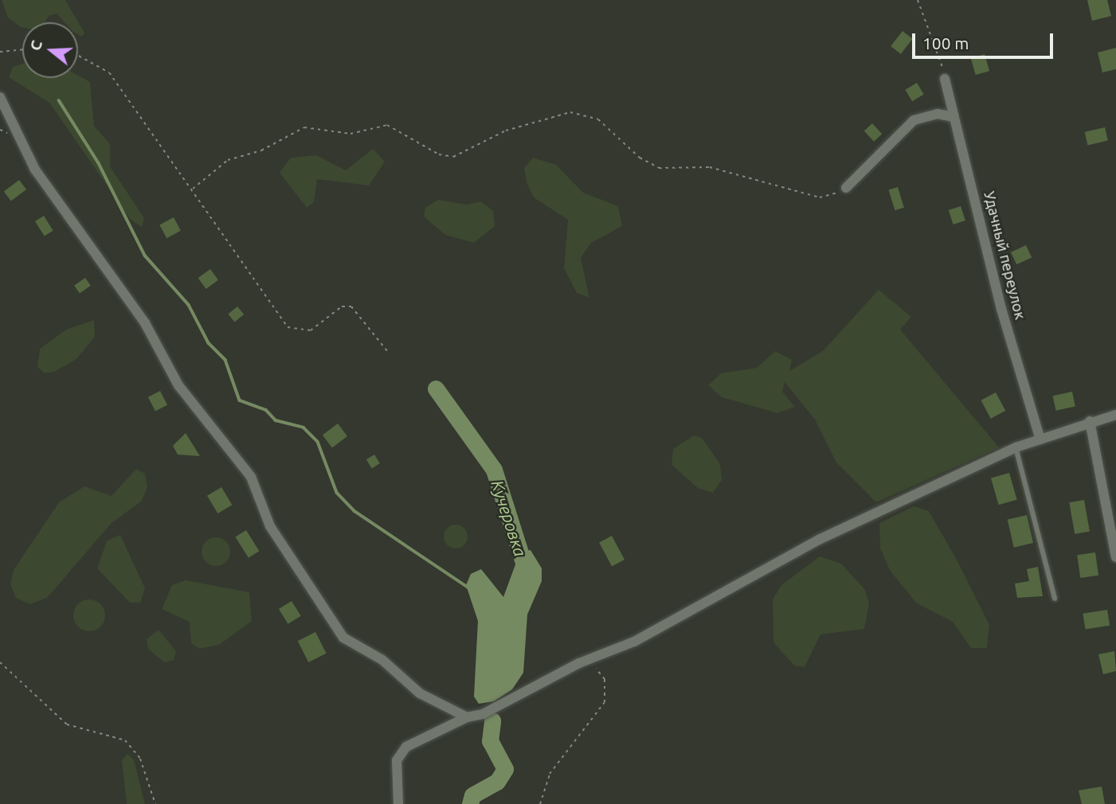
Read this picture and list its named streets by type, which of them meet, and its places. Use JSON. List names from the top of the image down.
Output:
{
  "streets": {
    "street": ["Удачный переулок"]
  },
  "water": ["Кучеровка"],
  "scale_bar": "100 m",
  "north": "left"
}
